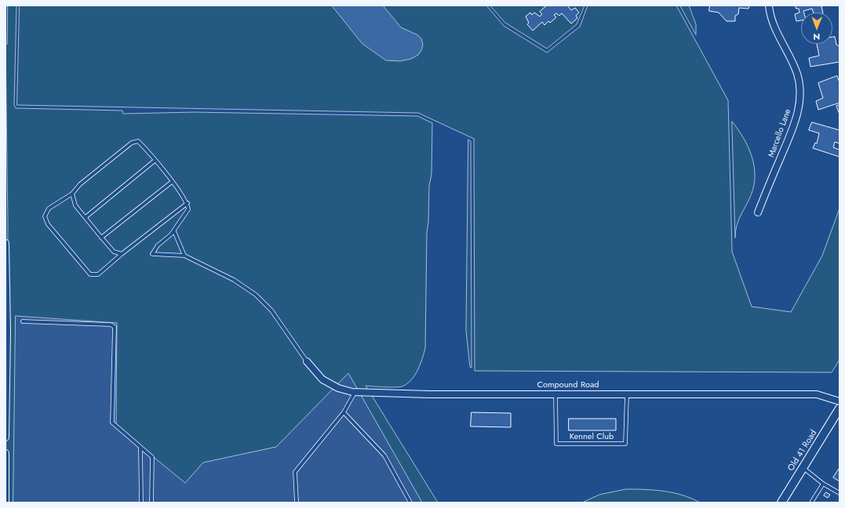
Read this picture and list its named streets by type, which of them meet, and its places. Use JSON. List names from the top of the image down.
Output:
{
  "streets": {
    "street": ["Marcello Lane", "Compound Road", "Old 41 Road"],
    "lane": ["Kennel Club"]
  },
  "crossings": [
    ["Compound Road", "Kennel Club"]
  ],
  "north": "bottom"
}
